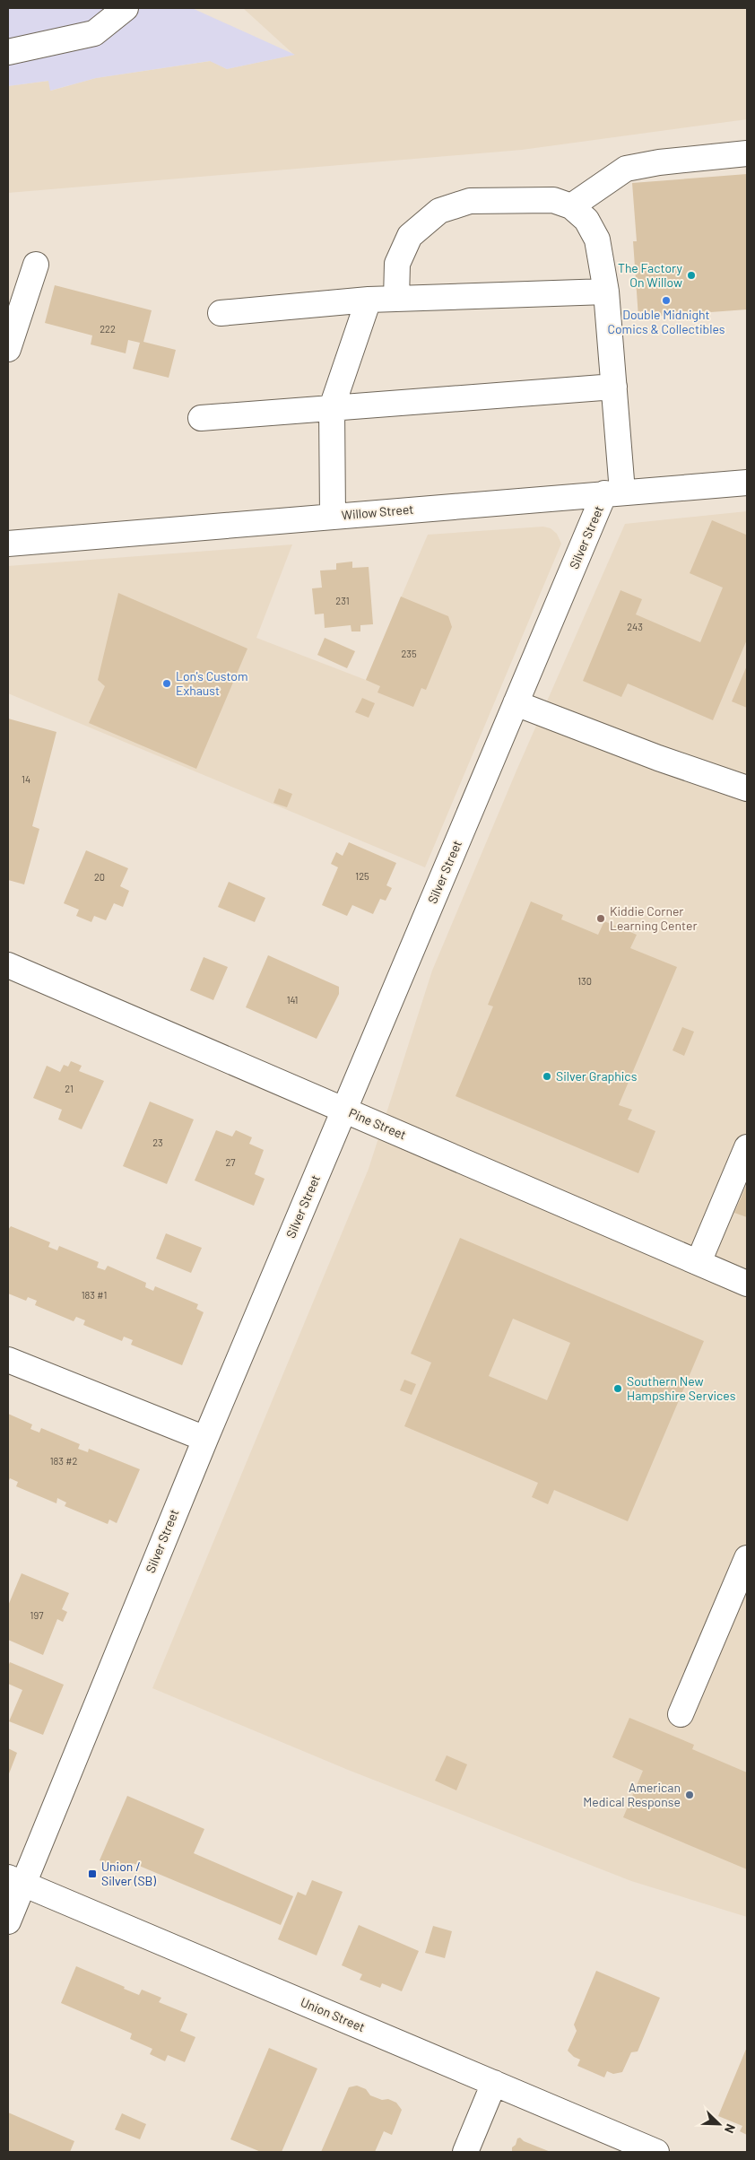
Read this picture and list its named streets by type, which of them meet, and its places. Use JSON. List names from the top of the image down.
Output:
{
  "streets": {
    "street": [
      "Willow Street",
      "Silver Street",
      "Pine Street",
      "Union Street"
    ]
  },
  "crossings": [
    ["Willow Street", "Silver Street"],
    ["Silver Street", "Pine Street"],
    ["Silver Street", "Union Street"]
  ],
  "places": {
    "other": [
      "The Factory On Willow",
      "Double Midnight Comics & Collectibles",
      "Lon's Custom Exhaust",
      "Kiddie Corner Learning Center",
      "Silver Graphics",
      "Southern New Hampshire Services",
      "American Medical Response"
    ],
    "transit": ["Union / Silver (SB)"]
  },
  "house_numbers": [
    "222",
    "231",
    "243",
    "235",
    "14",
    "125",
    "20",
    "130",
    "141",
    "21",
    "23",
    "27",
    "183 #1",
    "183 #2",
    "197"
  ],
  "north": "bottom right"
}
